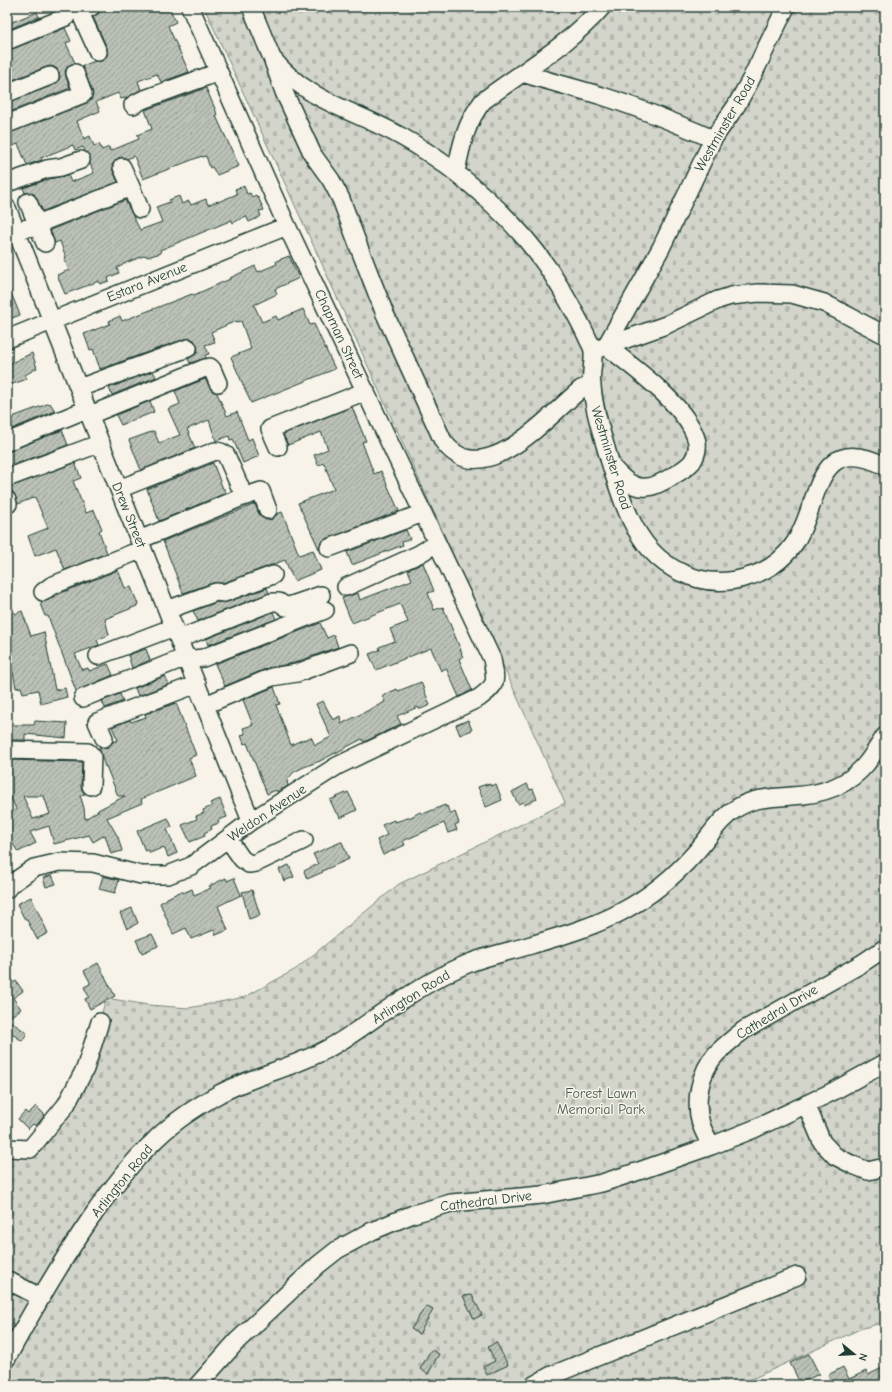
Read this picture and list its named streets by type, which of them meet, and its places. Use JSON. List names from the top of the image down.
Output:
{
  "streets": {
    "street": [
      "Westminster Road",
      "Estara Avenue",
      "Chapman Street",
      "Drew Street",
      "Weldon Avenue",
      "Arlington Road",
      "Cathedral Drive"
    ]
  },
  "crossings": [
    ["Estara Avenue", "Chapman Street"],
    ["Estara Avenue", "Drew Street"],
    ["Chapman Street", "Weldon Avenue"],
    ["Drew Street", "Weldon Avenue"]
  ],
  "parks": ["Forest Lawn Memorial Park"],
  "north": "right"
}
